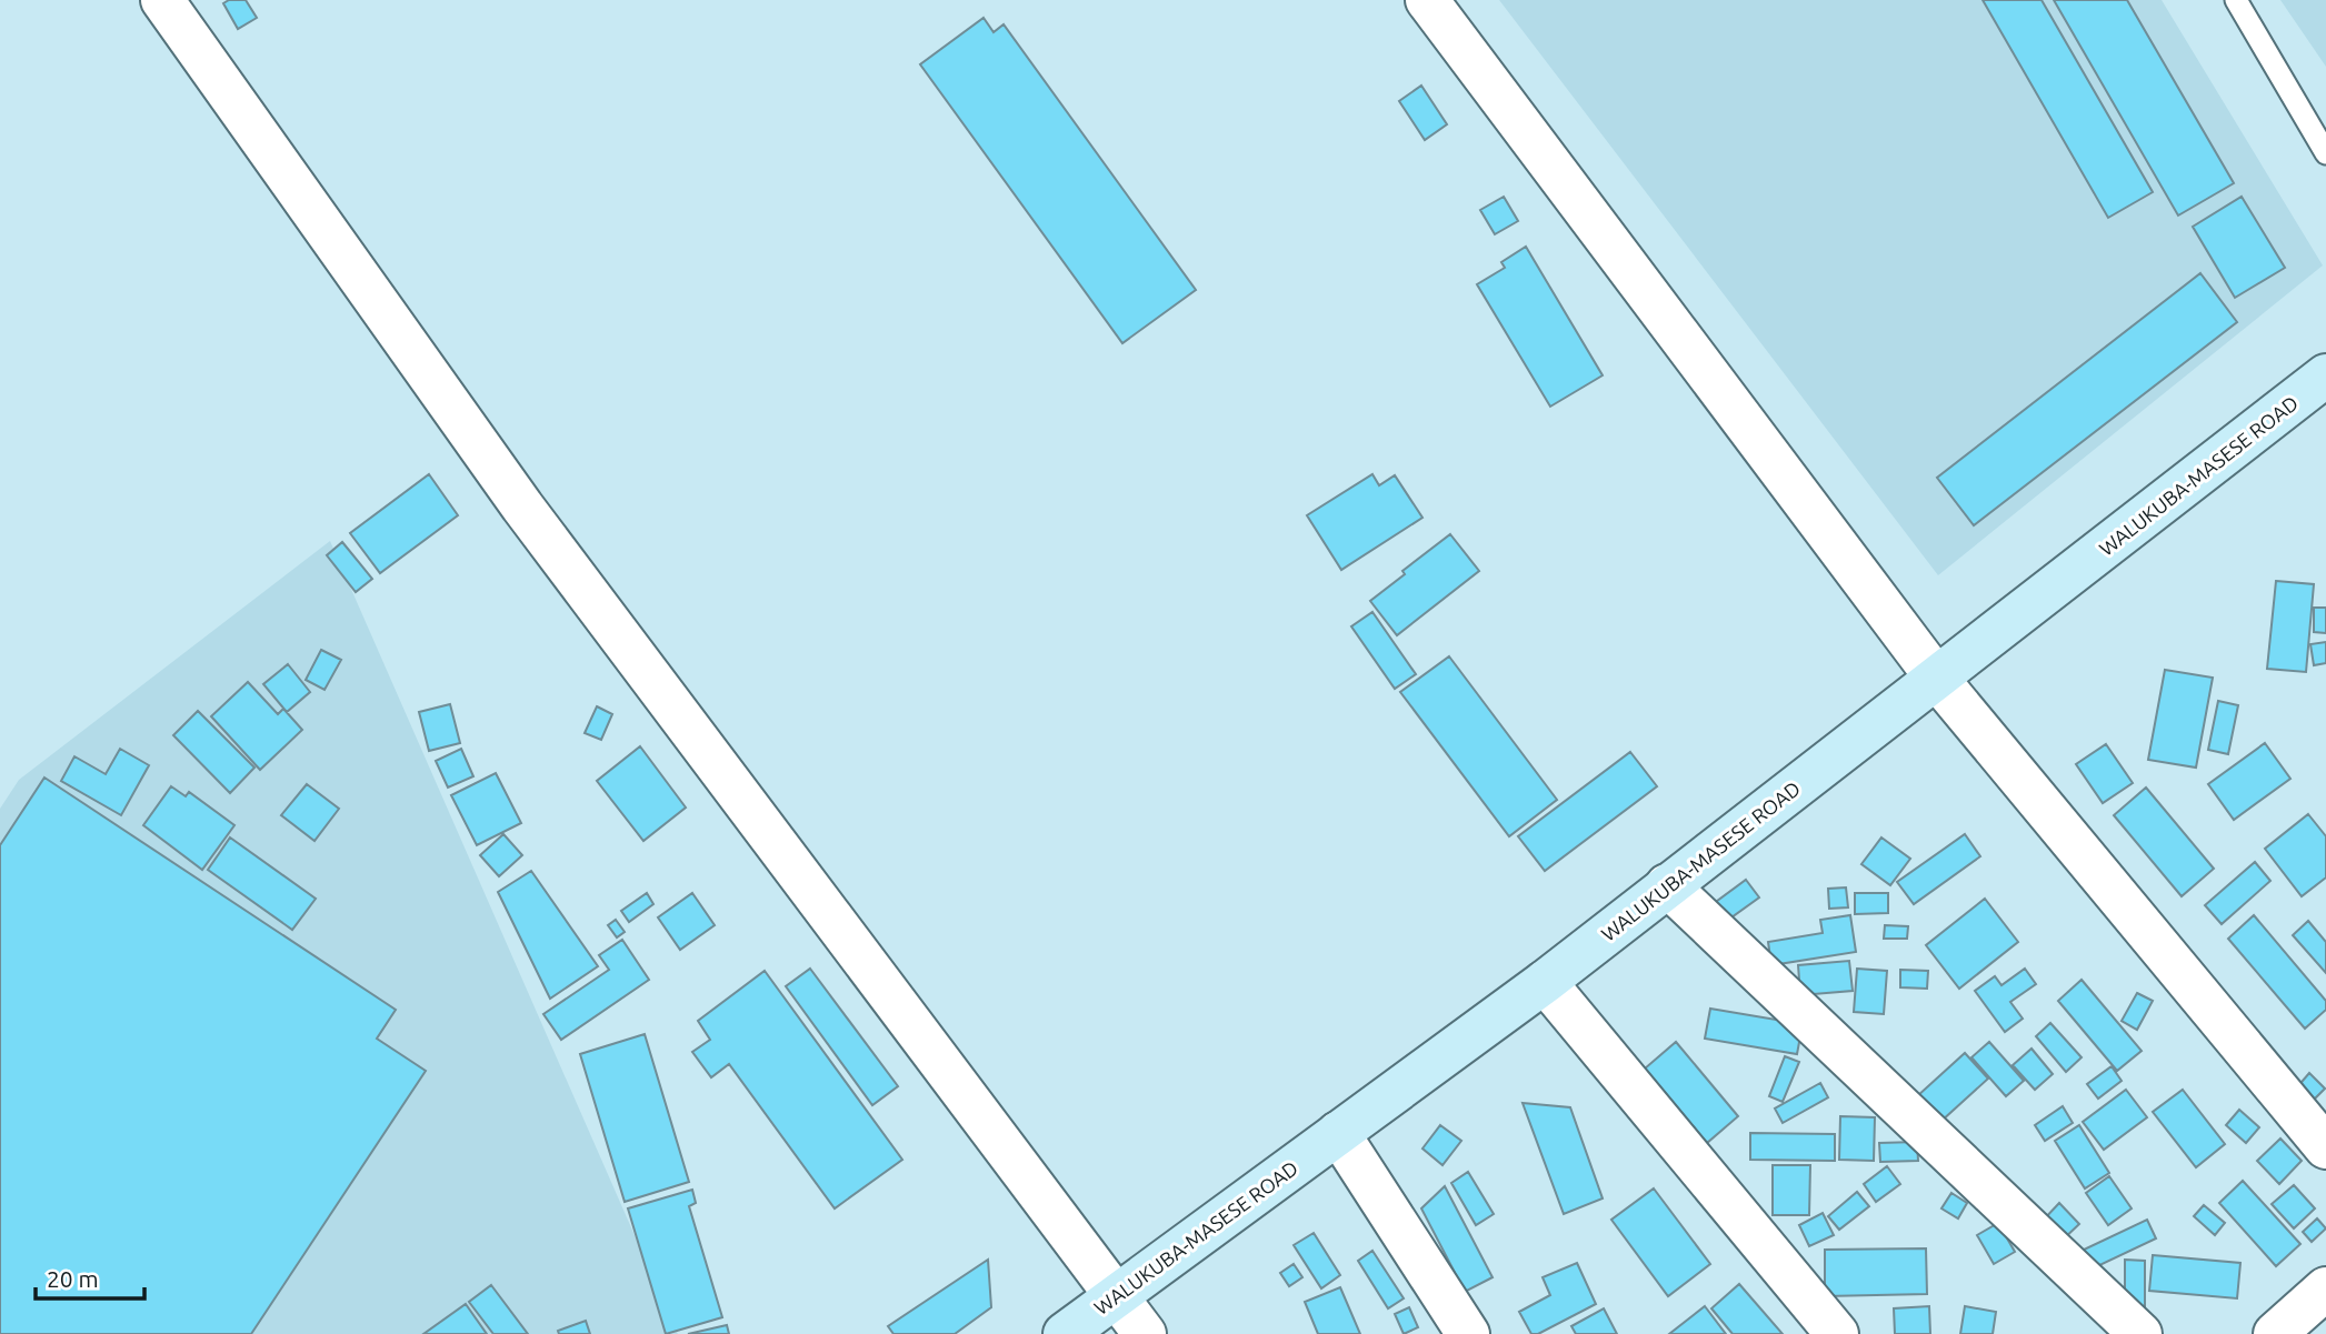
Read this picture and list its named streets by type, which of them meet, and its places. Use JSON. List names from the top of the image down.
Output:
{
  "streets": {
    "street": ["WALUKUBA-MASESE ROAD"]
  },
  "scale_bar": "20 m"
}
